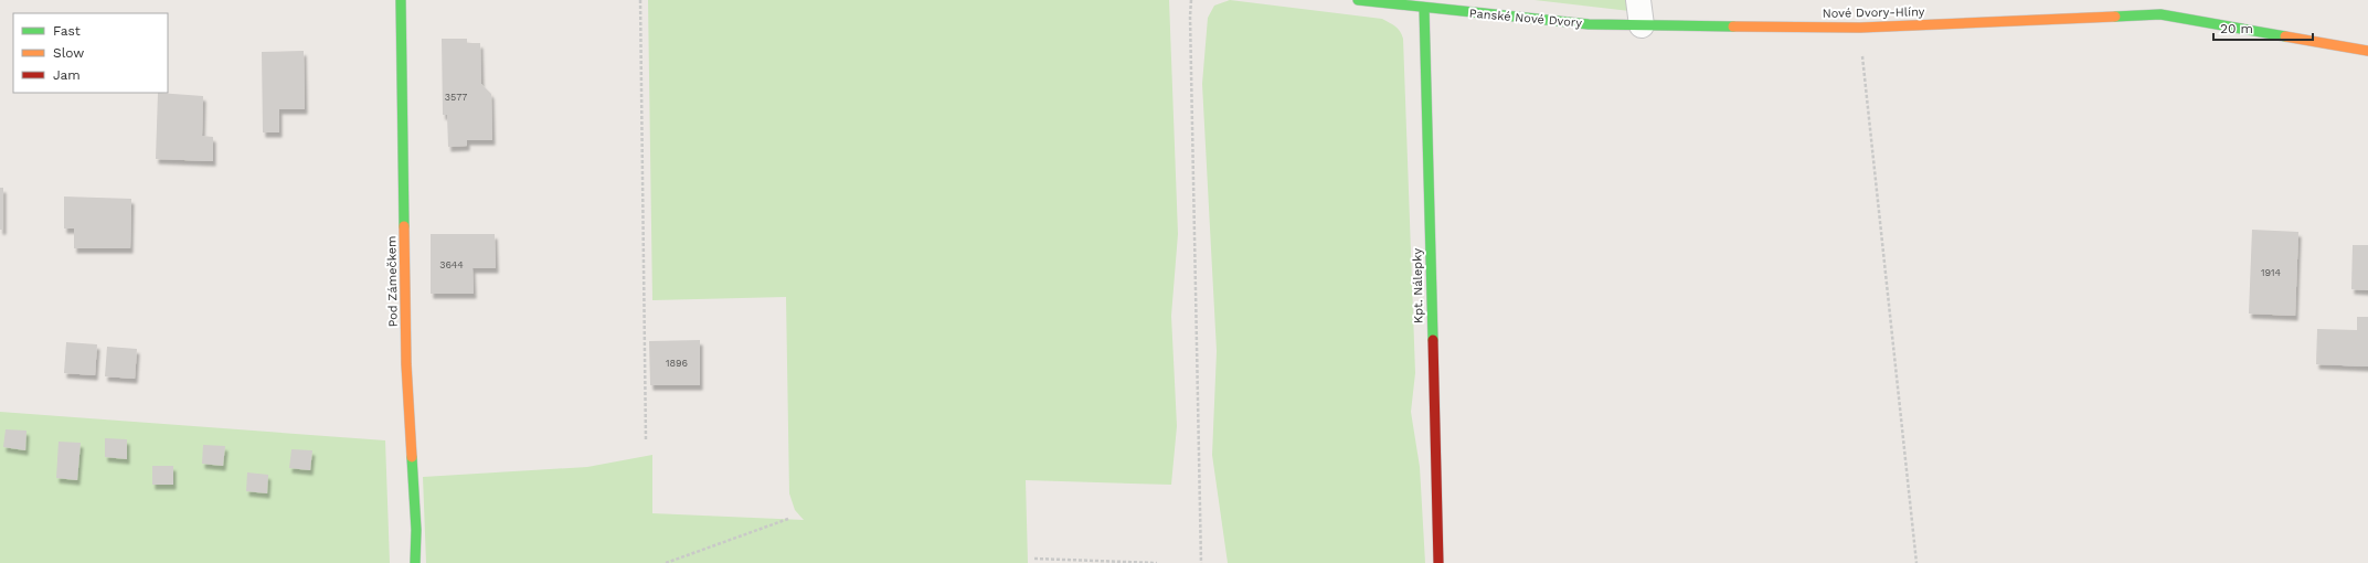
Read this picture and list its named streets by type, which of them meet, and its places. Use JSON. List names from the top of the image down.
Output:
{
  "streets": {
    "street": [
      "Nové Dvory-Hlíny",
      "Panské Nové Dvory",
      "Pod Zámečkem",
      "Kpt. Nálepky"
    ]
  },
  "crossings": [
    ["Nové Dvory-Hlíny", "Panské Nové Dvory"],
    ["Panské Nové Dvory", "Kpt. Nálepky"]
  ],
  "house_numbers": [
    "3577",
    "3644",
    "1914",
    "1896"
  ],
  "legend": ["Fast", "Slow", "Jam"],
  "scale_bar": "20 m"
}
